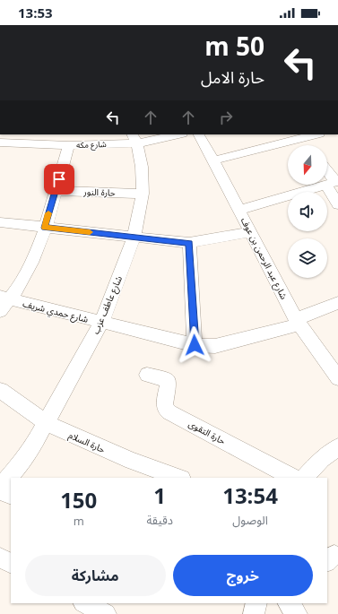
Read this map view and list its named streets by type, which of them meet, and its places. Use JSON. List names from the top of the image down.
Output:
{
  "streets": {
    "street": [
      "شارع مكه",
      "حارة النور",
      "شارع عبد الرحمن بن عوف",
      "شارع عاطف عزب",
      "شارع حمدي شريف",
      "حارة التقوى",
      "حارة السلام"
    ]
  },
  "crossings": [
    ["شارع مكه", "شارع عاطف عزب"],
    ["حارة النور", "شارع عاطف عزب"],
    ["شارع عبد الرحمن بن عوف", "شارع حمدي شريف"],
    ["شارع عاطف عزب", "شارع حمدي شريف"],
    ["شارع عاطف عزب", "حارة السلام"]
  ],
  "north": "bottom",
  "page": {
    "status": "13:53",
    "turn": ["50 m", "حارة الامل"],
    "eta": [
      "13:54",
      "الوصول",
      "1",
      "دقيقة",
      "150",
      "m"
    ],
    "buttons": ["خروج", "مشاركة"]
  }
}
